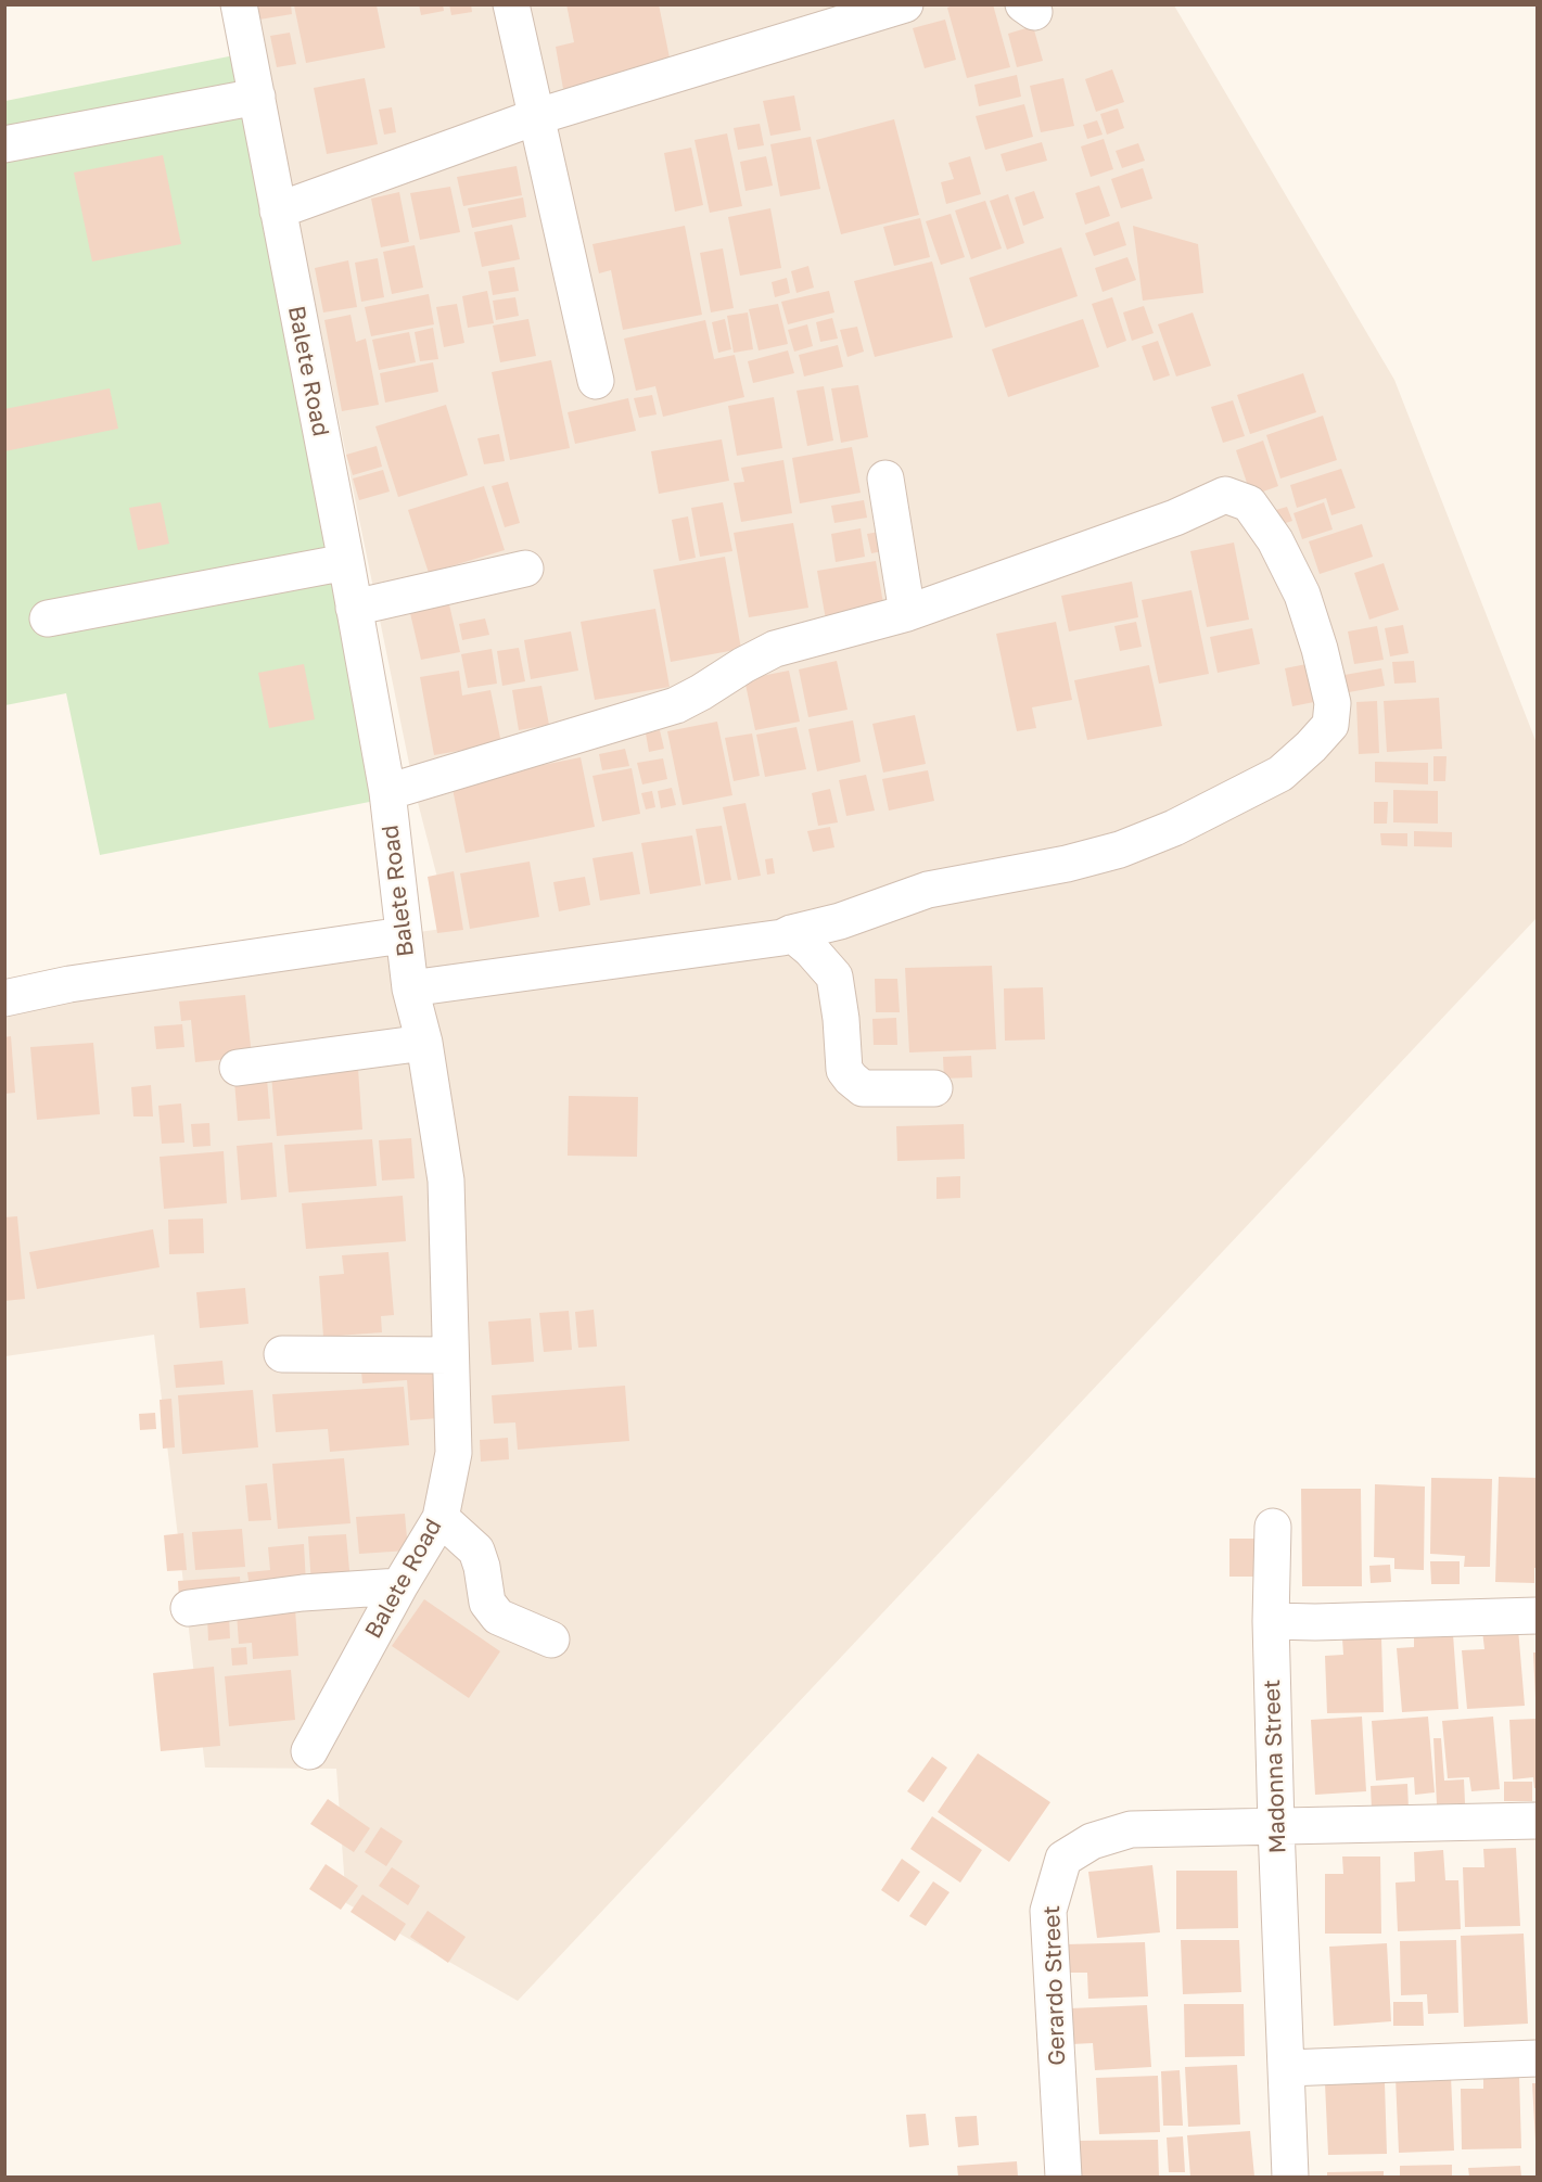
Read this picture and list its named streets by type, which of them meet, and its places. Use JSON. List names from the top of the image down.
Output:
{
  "streets": {
    "street": ["Balete Road", "Madonna Street", "Gerardo Street"]
  },
  "crossings": [
    ["Madonna Street", "Gerardo Street"]
  ]
}
